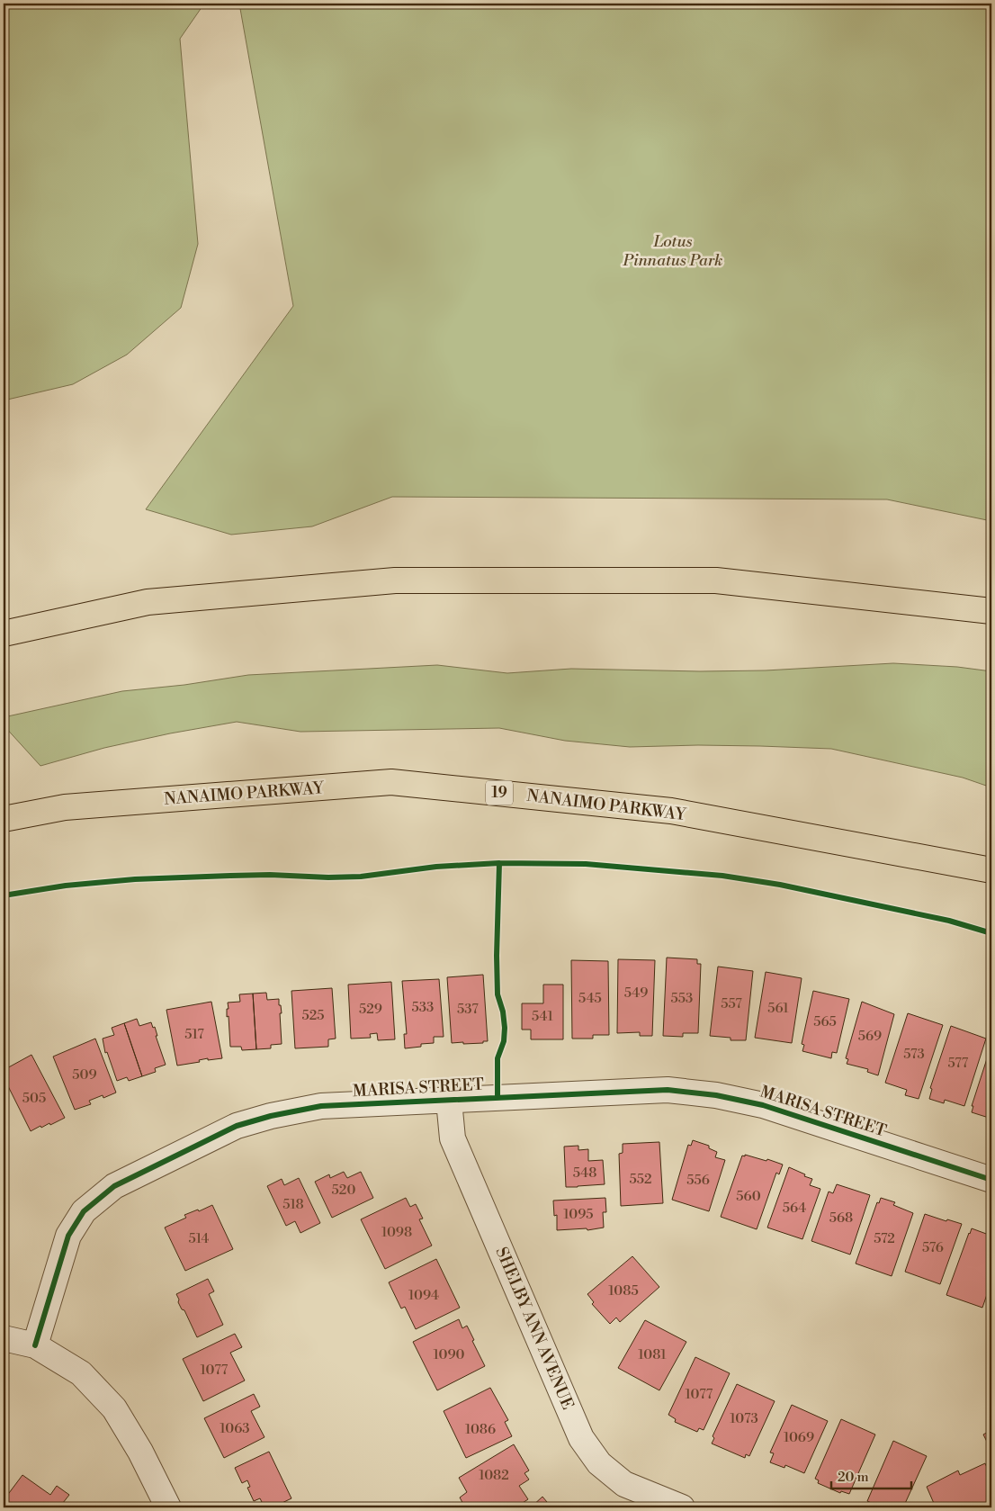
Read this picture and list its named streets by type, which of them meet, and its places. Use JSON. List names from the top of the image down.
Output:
{
  "streets": {
    "highway": ["19", "NANAIMO PARKWAY"],
    "street": ["MARISA STREET", "SHELBY ANN AVENUE"]
  },
  "crossings": [
    ["MARISA STREET", "SHELBY ANN AVENUE"]
  ],
  "parks": ["Lotus Pinnatus Park"],
  "house_numbers": [
    "549",
    "545",
    "553",
    "557",
    "533",
    "561",
    "529",
    "537",
    "525",
    "541",
    "565",
    "517",
    "569",
    "573",
    "577",
    "509",
    "505",
    "548",
    "552",
    "556",
    "520",
    "560",
    "518",
    "564",
    "1095",
    "568",
    "1098",
    "514",
    "572",
    "576",
    "1085",
    "1094",
    "1090",
    "1081",
    "1077",
    "1077",
    "1073",
    "1063",
    "1086",
    "1069",
    "1082"
  ],
  "scale_bar": "20 m"
}
